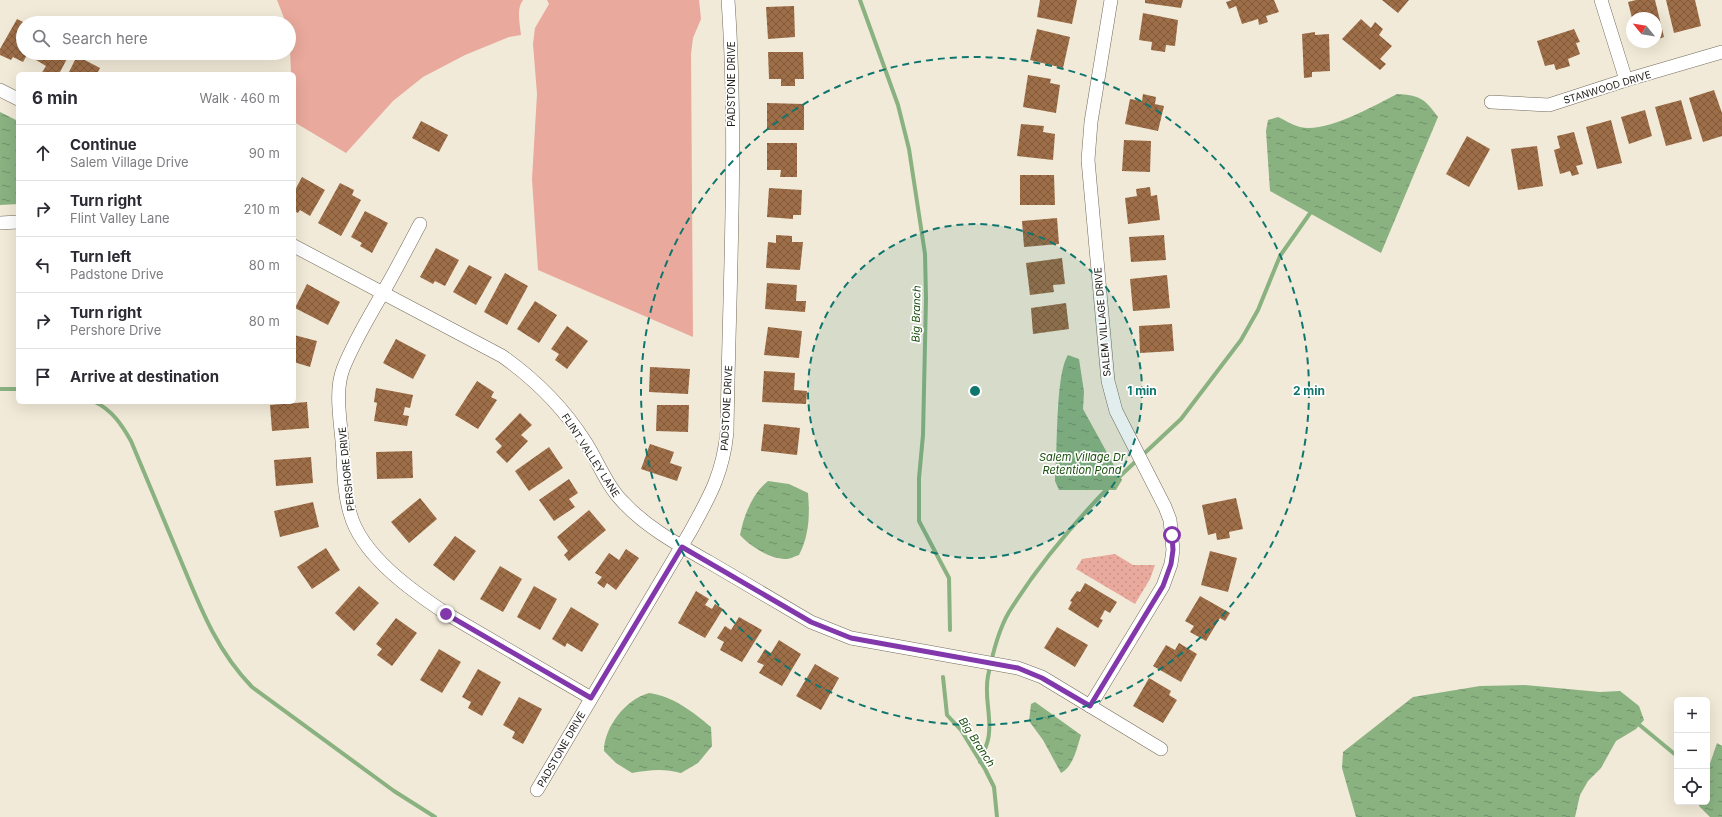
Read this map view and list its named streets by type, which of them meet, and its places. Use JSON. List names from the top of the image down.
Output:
{
  "streets": {
    "street": [
      "PADSTONE DRIVE",
      "STANWOOD DRIVE",
      "SALEM VILLAGE DRIVE",
      "FLINT VALLEY LANE",
      "PERSHORE DRIVE"
    ]
  },
  "crossings": [
    ["PADSTONE DRIVE", "FLINT VALLEY LANE"],
    ["PADSTONE DRIVE", "PERSHORE DRIVE"],
    ["SALEM VILLAGE DRIVE", "FLINT VALLEY LANE"],
    ["FLINT VALLEY LANE", "PERSHORE DRIVE"]
  ],
  "water": ["Big Branch", "Salem Village Dr Retention Pond"],
  "north": "top left",
  "page": {
    "search": "Search here",
    "heading": ["6 min", "Walk · 460 m"],
    "list": [
      ["Continue", "Salem Village Drive", "90 m"],
      ["Turn right", "Flint Valley Lane", "210 m"],
      ["Turn left", "Padstone Drive", "80 m"],
      ["Turn right", "Pershore Drive", "80 m"],
      "Arrive at destination"
    ],
    "map_buttons": ["+", "−"]
  },
  "rings": ["1 min", "2 min"]
}
